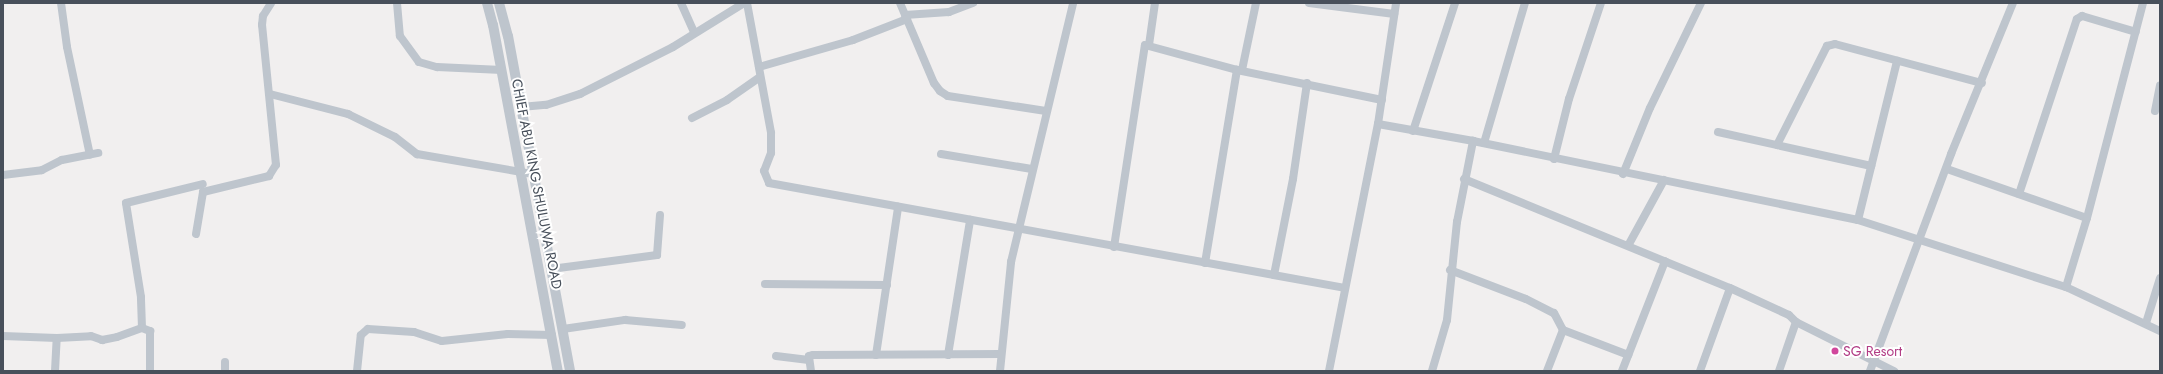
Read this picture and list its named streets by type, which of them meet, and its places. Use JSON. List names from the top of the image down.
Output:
{
  "streets": {
    "street": ["CHIEF ABU KING SHULUWA ROAD"]
  },
  "places": ["SG Resort"]
}
